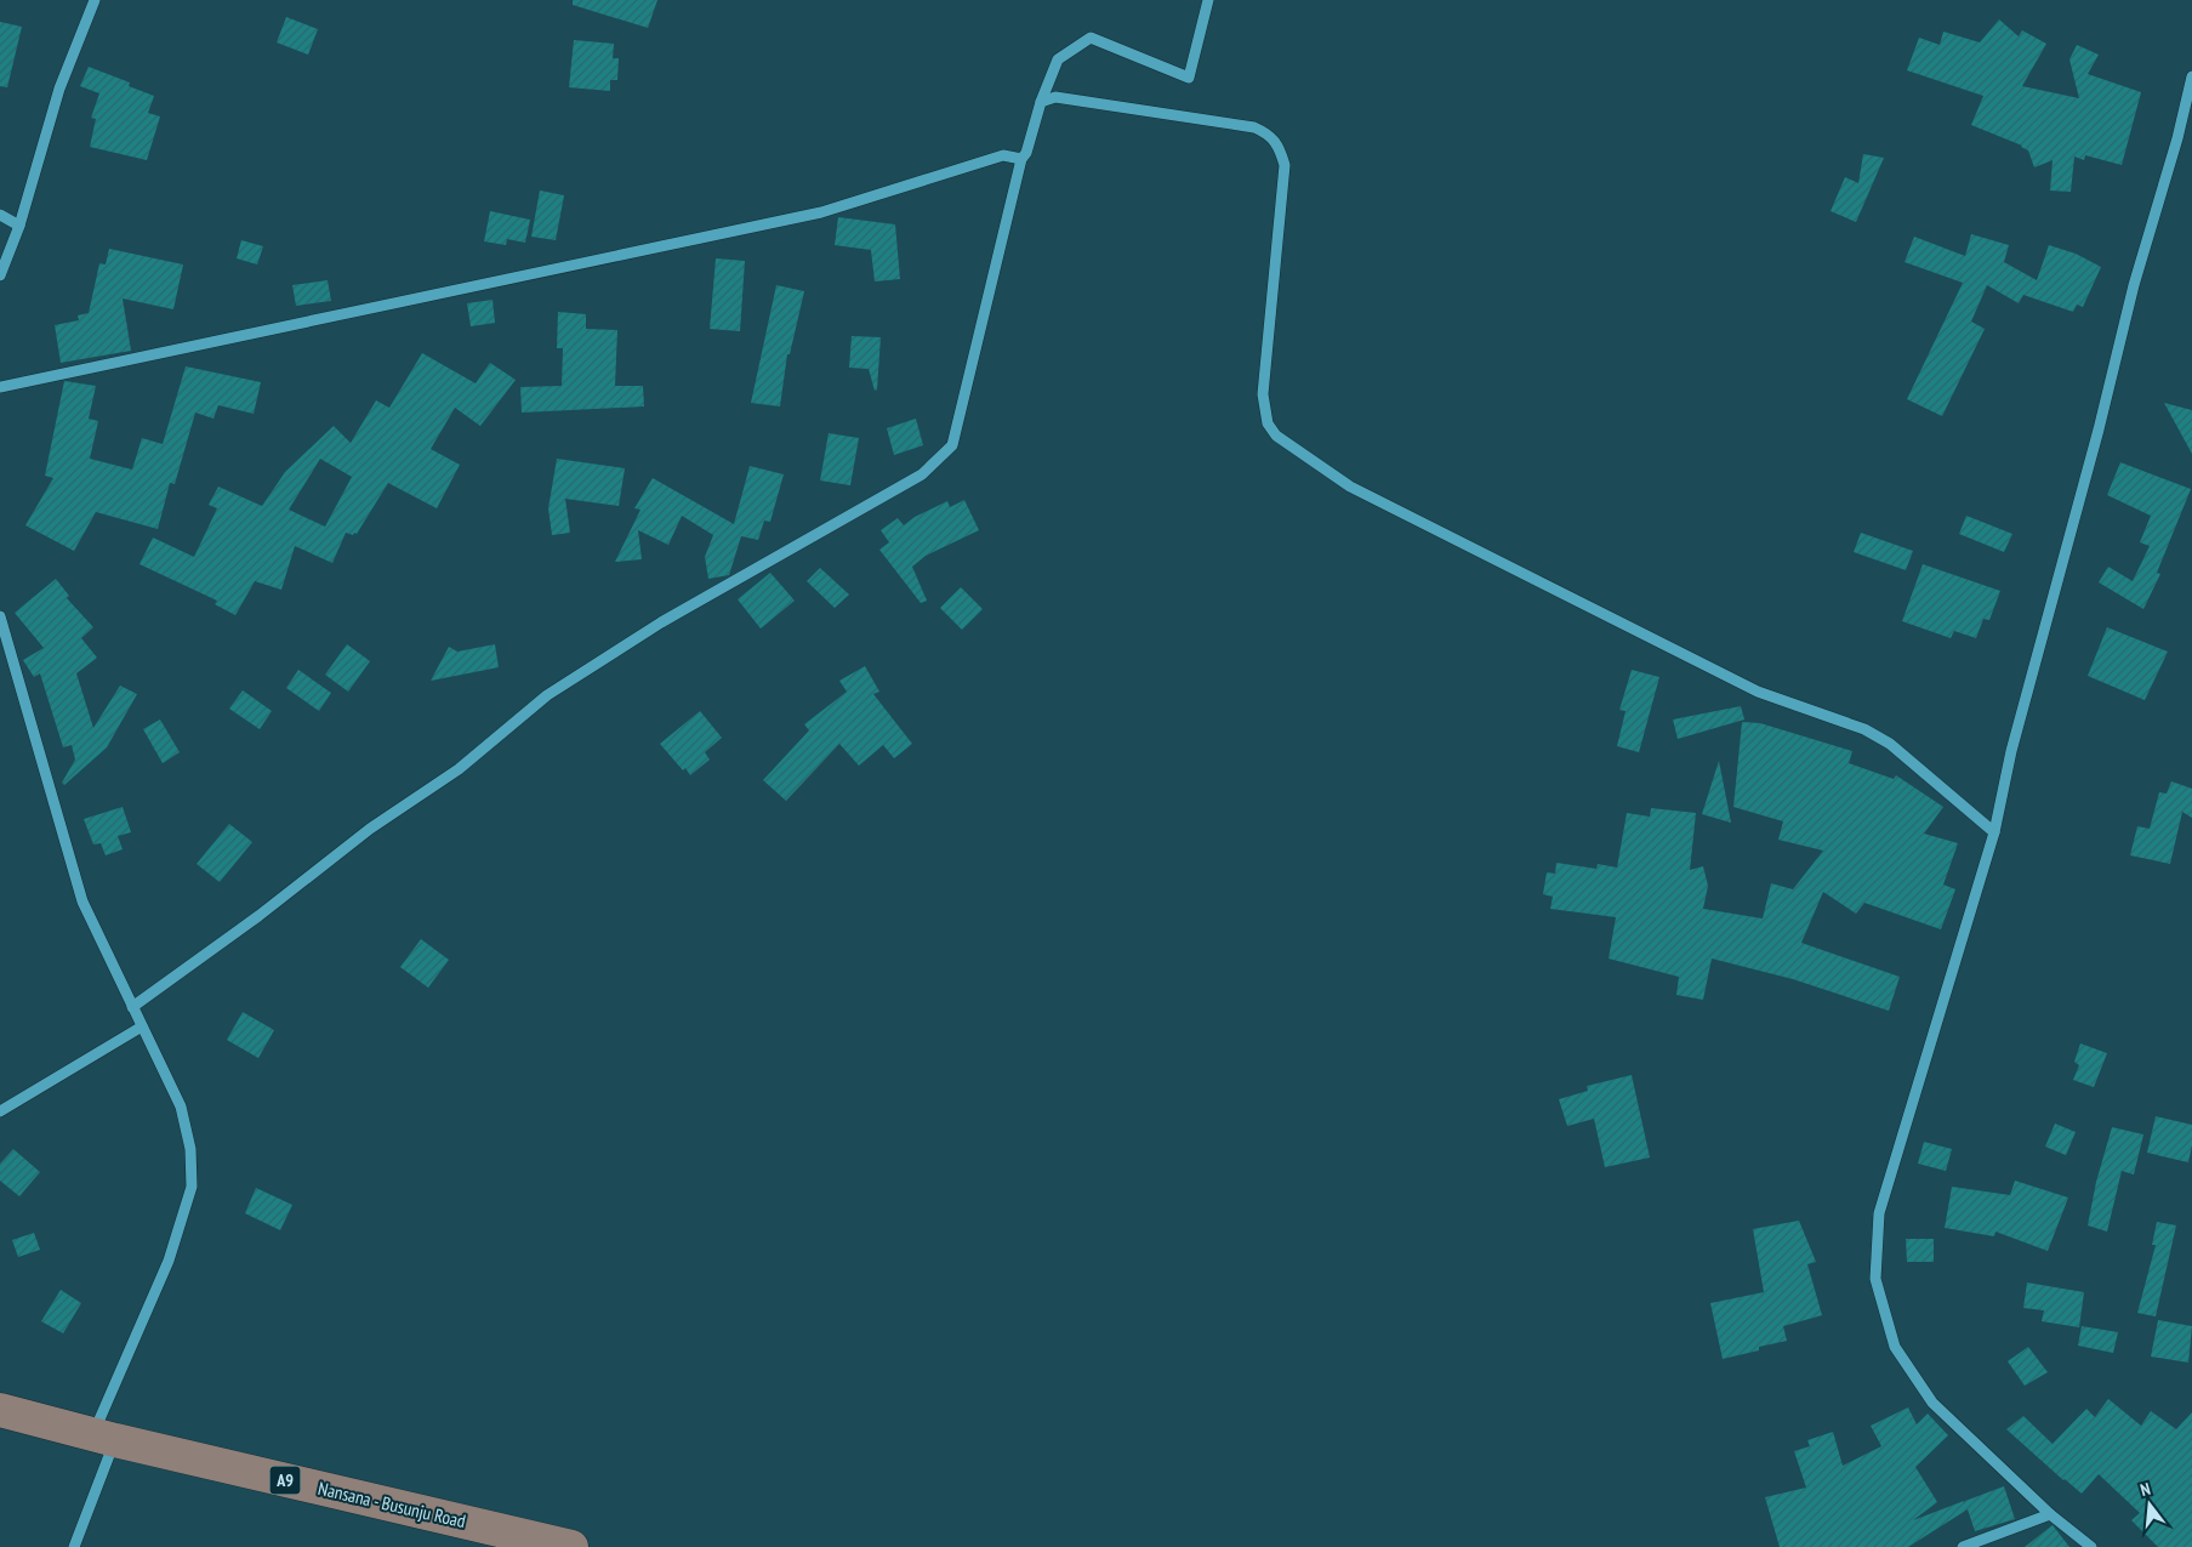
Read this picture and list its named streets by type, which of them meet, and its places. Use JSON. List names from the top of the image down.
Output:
{
  "streets": {
    "main road": ["A9", "Nansana - Busunju Road"]
  },
  "north": "top"
}
